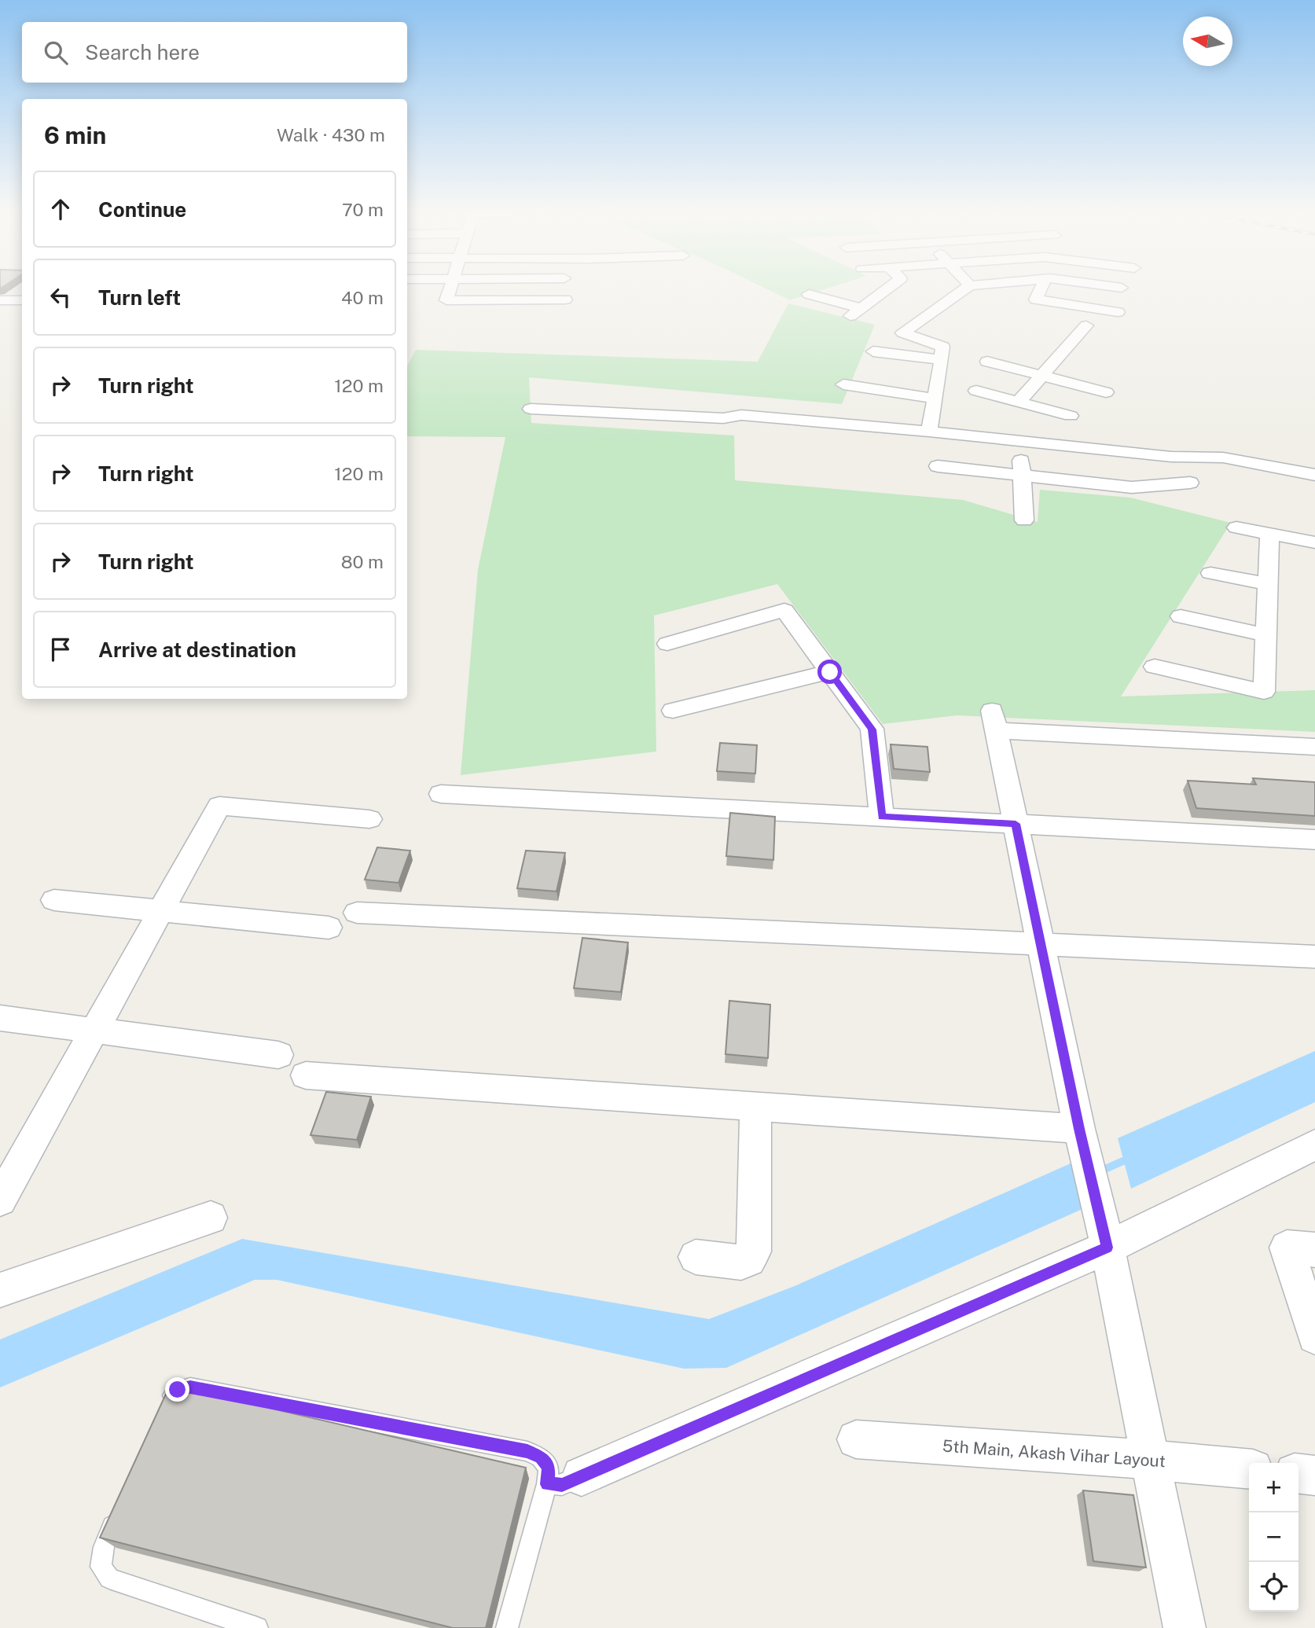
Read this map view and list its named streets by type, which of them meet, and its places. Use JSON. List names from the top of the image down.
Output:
{
  "streets": {
    "street": ["5th Main, Akash Vihar Layout"]
  },
  "north": "left",
  "page": {
    "search": "Search here",
    "heading": ["6 min", "Walk · 430 m"],
    "list": [
      ["Continue", "70 m"],
      ["Turn left", "40 m"],
      ["Turn right", "120 m"],
      ["Turn right", "120 m"],
      ["Turn right", "80 m"],
      "Arrive at destination"
    ],
    "map_buttons": ["+", "−"]
  }
}
